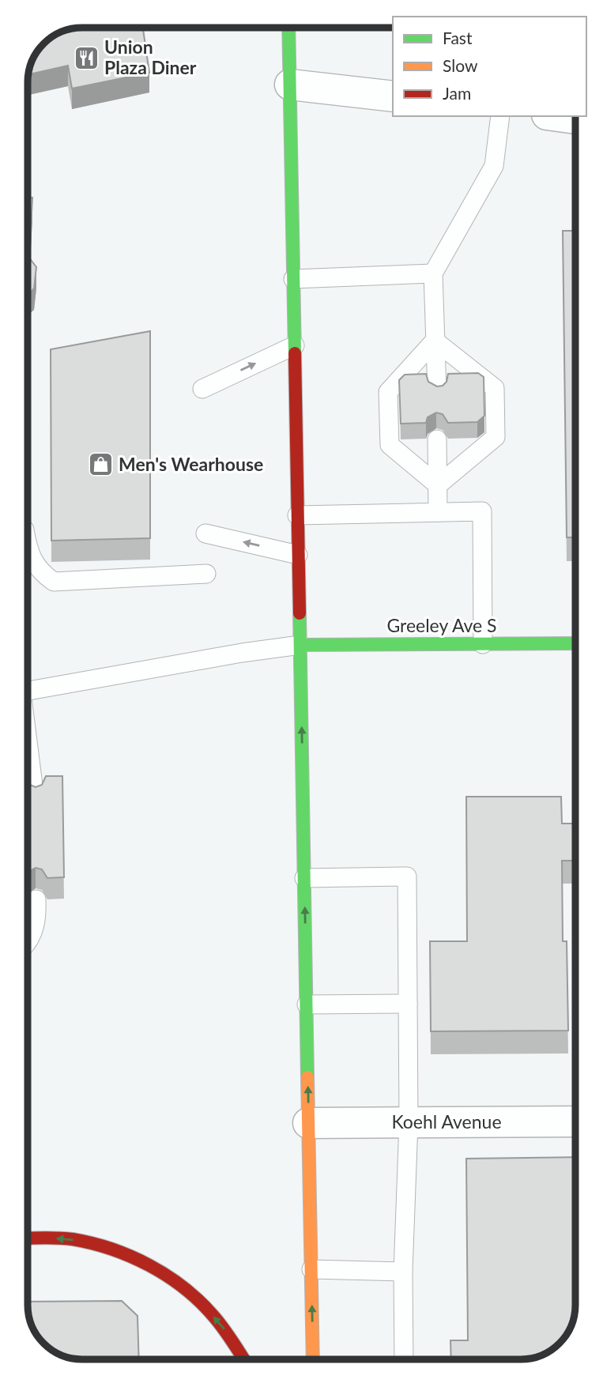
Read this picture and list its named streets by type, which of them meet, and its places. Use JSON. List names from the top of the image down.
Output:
{
  "streets": {
    "main road": ["Greeley Ave S"],
    "street": ["Koehl Avenue"]
  },
  "places": {
    "restaurant": ["Union Plaza Diner"],
    "shop": ["Men's Wearhouse"]
  },
  "legend": ["Fast", "Slow", "Jam"]
}
